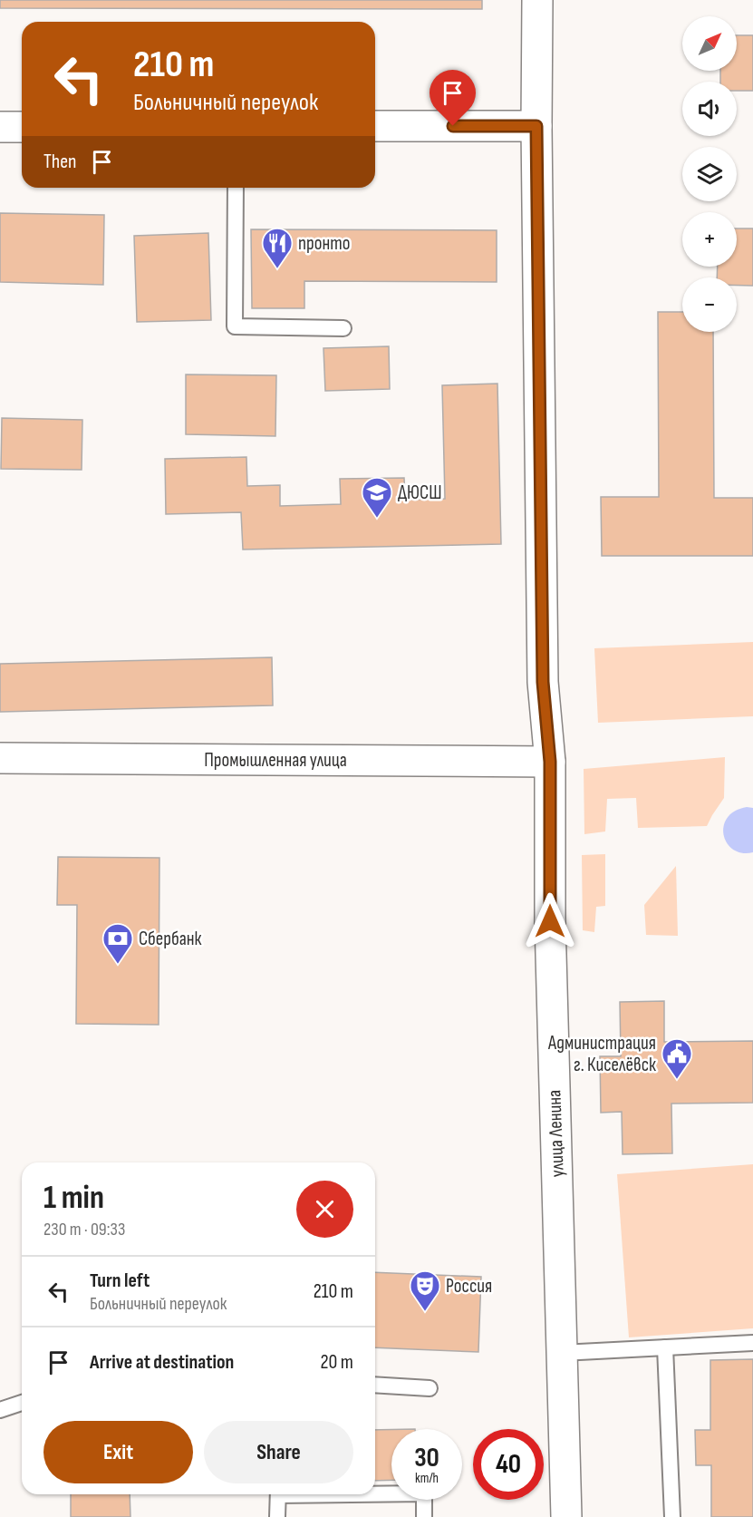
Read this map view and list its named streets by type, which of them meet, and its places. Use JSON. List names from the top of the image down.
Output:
{
  "streets": {
    "street": ["Промышленная улица", "улица Ленина"]
  },
  "crossings": [
    ["Промышленная улица", "улица Ленина"]
  ],
  "places": {
    "restaurant": ["пронто"],
    "school or university": ["ДЮСШ"],
    "bank": ["Сбербанк"],
    "public building": ["Администрация г. Киселёвск"],
    "theatre": ["Россия"]
  },
  "north": "top right",
  "page": {
    "map_buttons": ["+", "−"],
    "turn": ["210 m", "Больничный переулок"],
    "then": "Then",
    "heading": ["1 min", "230 m · 09:33"],
    "list": [
      {
        "name": "Turn left",
        "note": "Больничный переулок",
        "value": "210 m"
      },
      {
        "name": "Arrive at destination",
        "value": "20 m"
      }
    ],
    "buttons": ["Exit", "Share"],
    "speed": "30 km/h",
    "limit": "40"
  }
}
